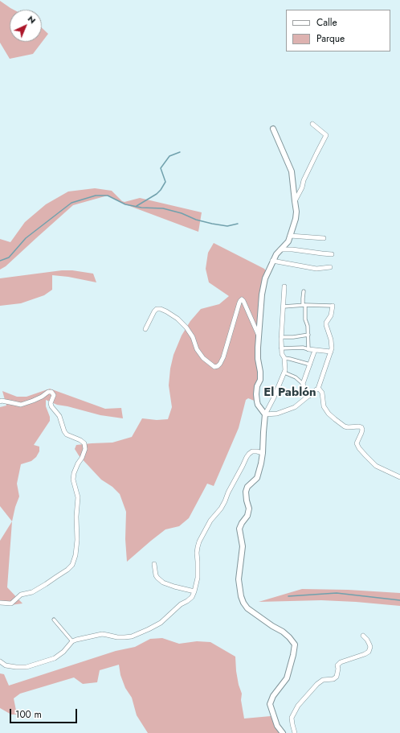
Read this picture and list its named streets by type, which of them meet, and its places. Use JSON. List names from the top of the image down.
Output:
{
  "districts": ["El Pablón"],
  "legend": ["Calle", "Parque"],
  "scale_bar": "100 m",
  "north": "top right"
}
